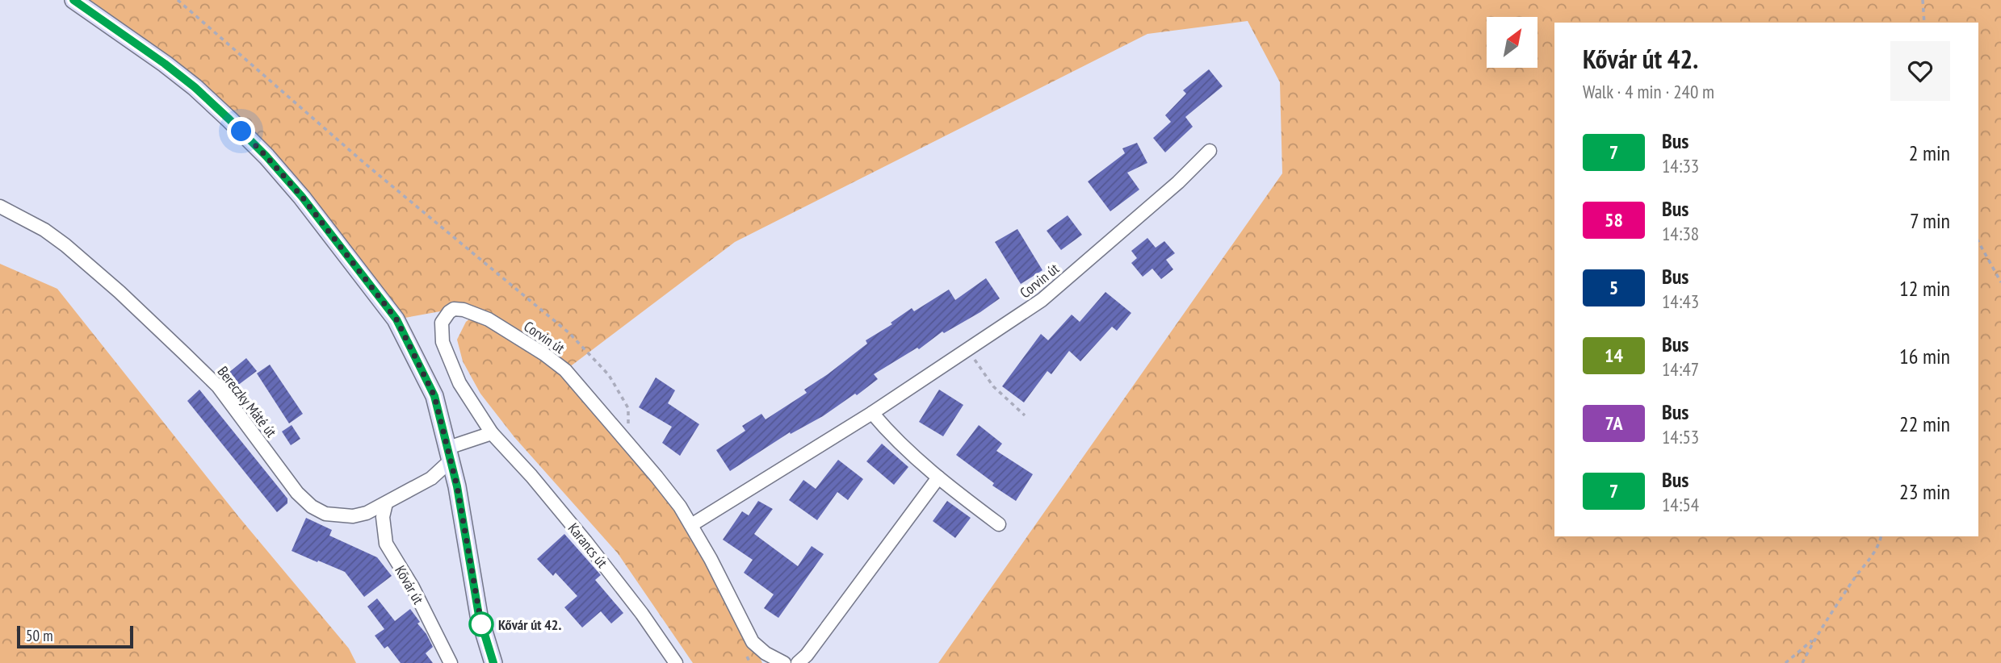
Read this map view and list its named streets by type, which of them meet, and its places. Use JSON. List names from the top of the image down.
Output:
{
  "streets": {
    "street": [
      "Corvin út",
      "Bereczky Máté út",
      "Karancs út",
      "Kővár út"
    ]
  },
  "crossings": [
    ["Corvin út", "Karancs út"],
    ["Bereczky Máté út", "Kővár út"]
  ],
  "places": ["Kővár út 42."],
  "lines": ["bus line 7"],
  "scale_bar": "50 m",
  "north": "top right",
  "page": {
    "heading": ["Kővár út 42.", "Walk · 4 min · 240 m"],
    "list": [
      {
        "mark": "7",
        "name": "Bus",
        "note": "14:33",
        "value": "2 min"
      },
      {
        "mark": "58",
        "name": "Bus",
        "note": "14:38",
        "value": "7 min"
      },
      {
        "mark": "5",
        "name": "Bus",
        "note": "14:43",
        "value": "12 min"
      },
      {
        "mark": "14",
        "name": "Bus",
        "note": "14:47",
        "value": "16 min"
      },
      {
        "mark": "7A",
        "name": "Bus",
        "note": "14:53",
        "value": "22 min"
      },
      {
        "mark": "7",
        "name": "Bus",
        "note": "14:54",
        "value": "23 min"
      }
    ],
    "scale": "50 m"
  }
}
